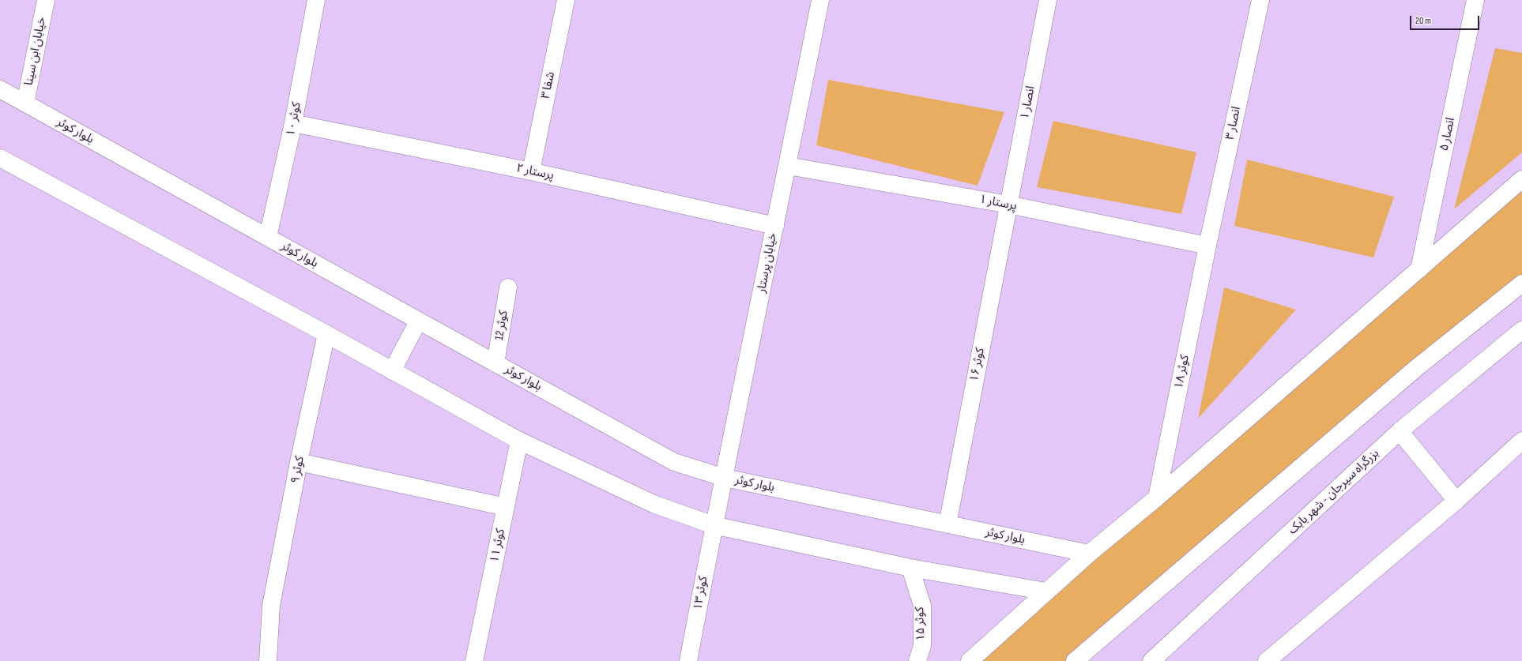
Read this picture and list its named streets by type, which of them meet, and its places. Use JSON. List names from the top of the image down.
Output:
{
  "streets": {
    "main road": [
      "خیابان ابن سینا",
      "شفا ۳",
      "انصار ۱",
      "کوثر ۱۰",
      "انصار ۳",
      "بلوار کوثر",
      "انصار ۵",
      "پرستار ۲",
      "پرستار ۱",
      "خیابان پرستار",
      "کوثر 12",
      "کوثر ۱۶",
      "کوثر ۱۸",
      "کوثر ۹",
      "بزرگراه سیرجان - شهر بابک",
      "کوثر ۱۱",
      "کوثر ۱۳",
      "کوثر ۱۵"
    ]
  },
  "crossings": [
    ["خیابان ابن سینا", "بلوار کوثر"],
    ["شفا ۳", "پرستار ۲"],
    ["انصار ۱", "پرستار ۱"],
    ["انصار ۱", "کوثر ۱۶"],
    ["کوثر ۱۰", "بلوار کوثر"],
    ["کوثر ۱۰", "پرستار ۲"],
    ["انصار ۳", "پرستار ۱"],
    ["انصار ۳", "کوثر ۱۸"],
    ["بلوار کوثر", "خیابان پرستار"],
    ["بلوار کوثر", "کوثر 12"],
    ["بلوار کوثر", "کوثر ۱۶"],
    ["پرستار ۲", "خیابان پرستار"],
    ["پرستار ۱", "خیابان پرستار"],
    ["پرستار ۱", "کوثر ۱۶"],
    ["پرستار ۱", "کوثر ۱۸"],
    ["خیابان پرستار", "کوثر ۱۳"]
  ],
  "scale_bar": "20 m"
}
